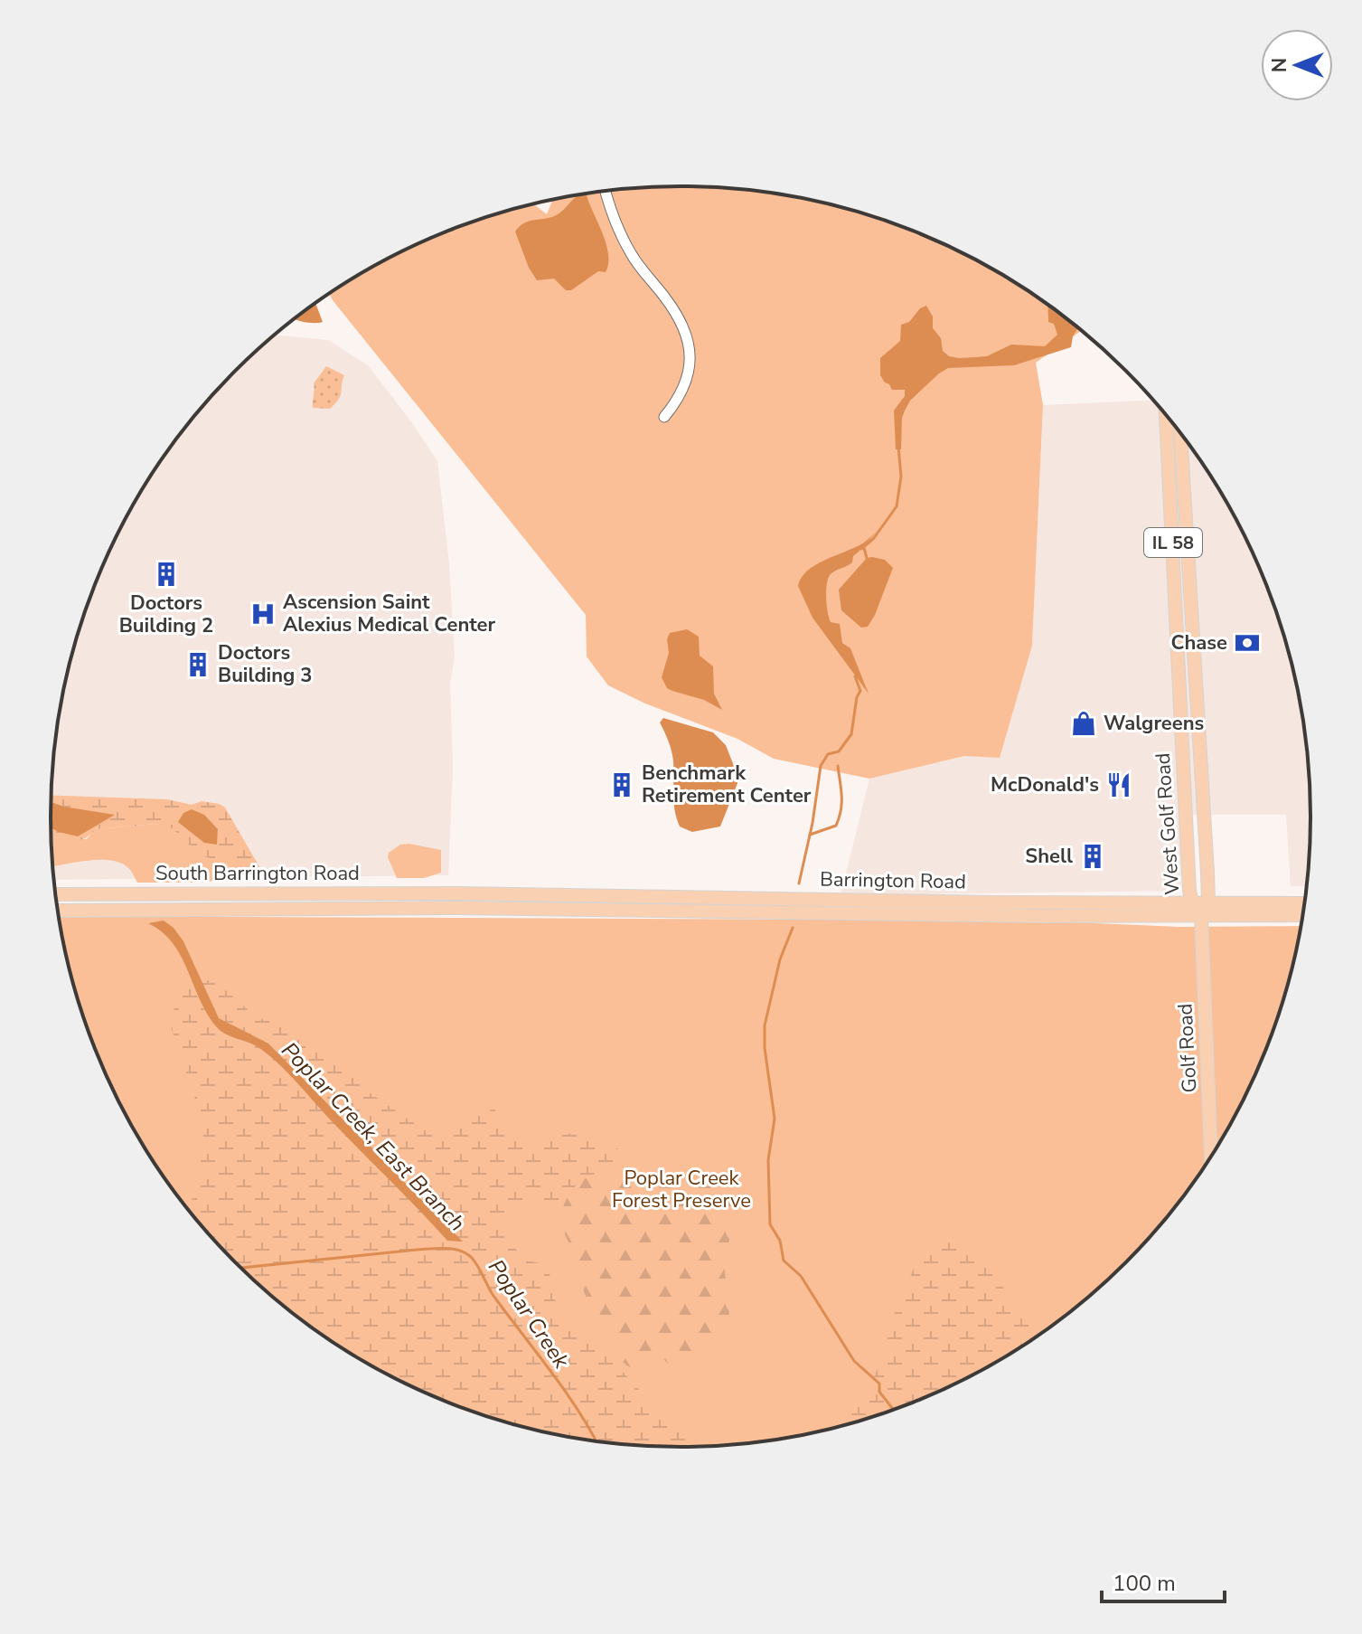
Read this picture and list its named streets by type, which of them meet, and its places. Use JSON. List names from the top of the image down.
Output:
{
  "streets": {
    "main road": [
      "IL 58",
      "West Golf Road",
      "South Barrington Road",
      "Barrington Road",
      "Golf Road"
    ]
  },
  "crossings": [
    ["West Golf Road", "Barrington Road"],
    ["West Golf Road", "Golf Road"],
    ["South Barrington Road", "Barrington Road"],
    ["Barrington Road", "Golf Road"]
  ],
  "water": ["Poplar Creek, East Branch", "Poplar Creek"],
  "parks": ["Poplar Creek Forest Preserve"],
  "places": {
    "building": [
      "Doctors Building 2",
      "Doctors Building 3",
      "Benchmark Retirement Center",
      "Shell"
    ],
    "hospital": ["Ascension Saint Alexius Medical Center"],
    "bank": ["Chase"],
    "shop": ["Walgreens"],
    "restaurant": ["McDonald's"]
  },
  "scale_bar": "100 m",
  "north": "left"
}
